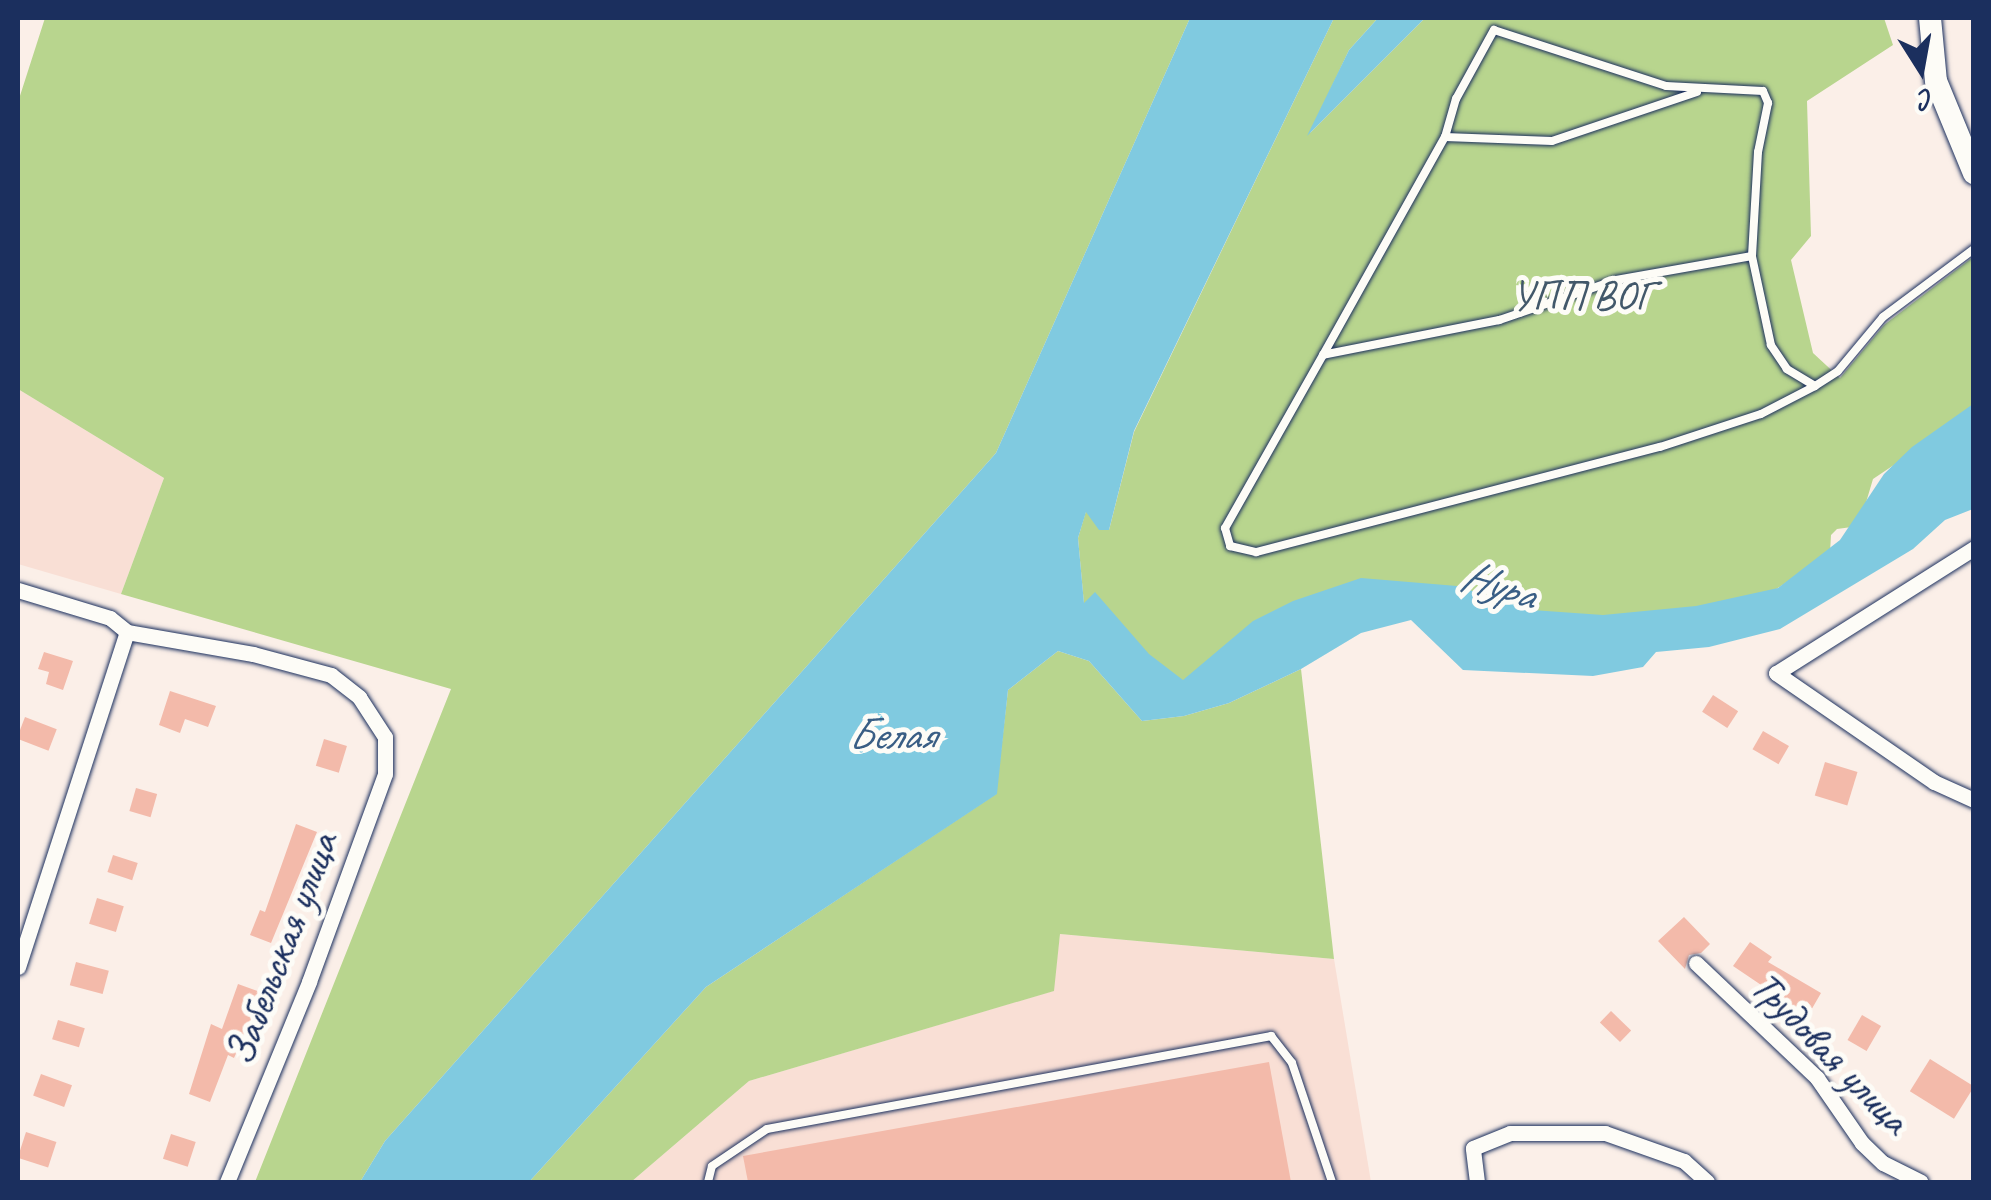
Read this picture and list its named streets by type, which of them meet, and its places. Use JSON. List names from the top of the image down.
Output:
{
  "streets": {
    "street": ["Забельская улица", "Трудовая улица"]
  },
  "water": ["Нура", "Белая"],
  "parks": ["УПП ВОГ"],
  "north": "bottom"
}
